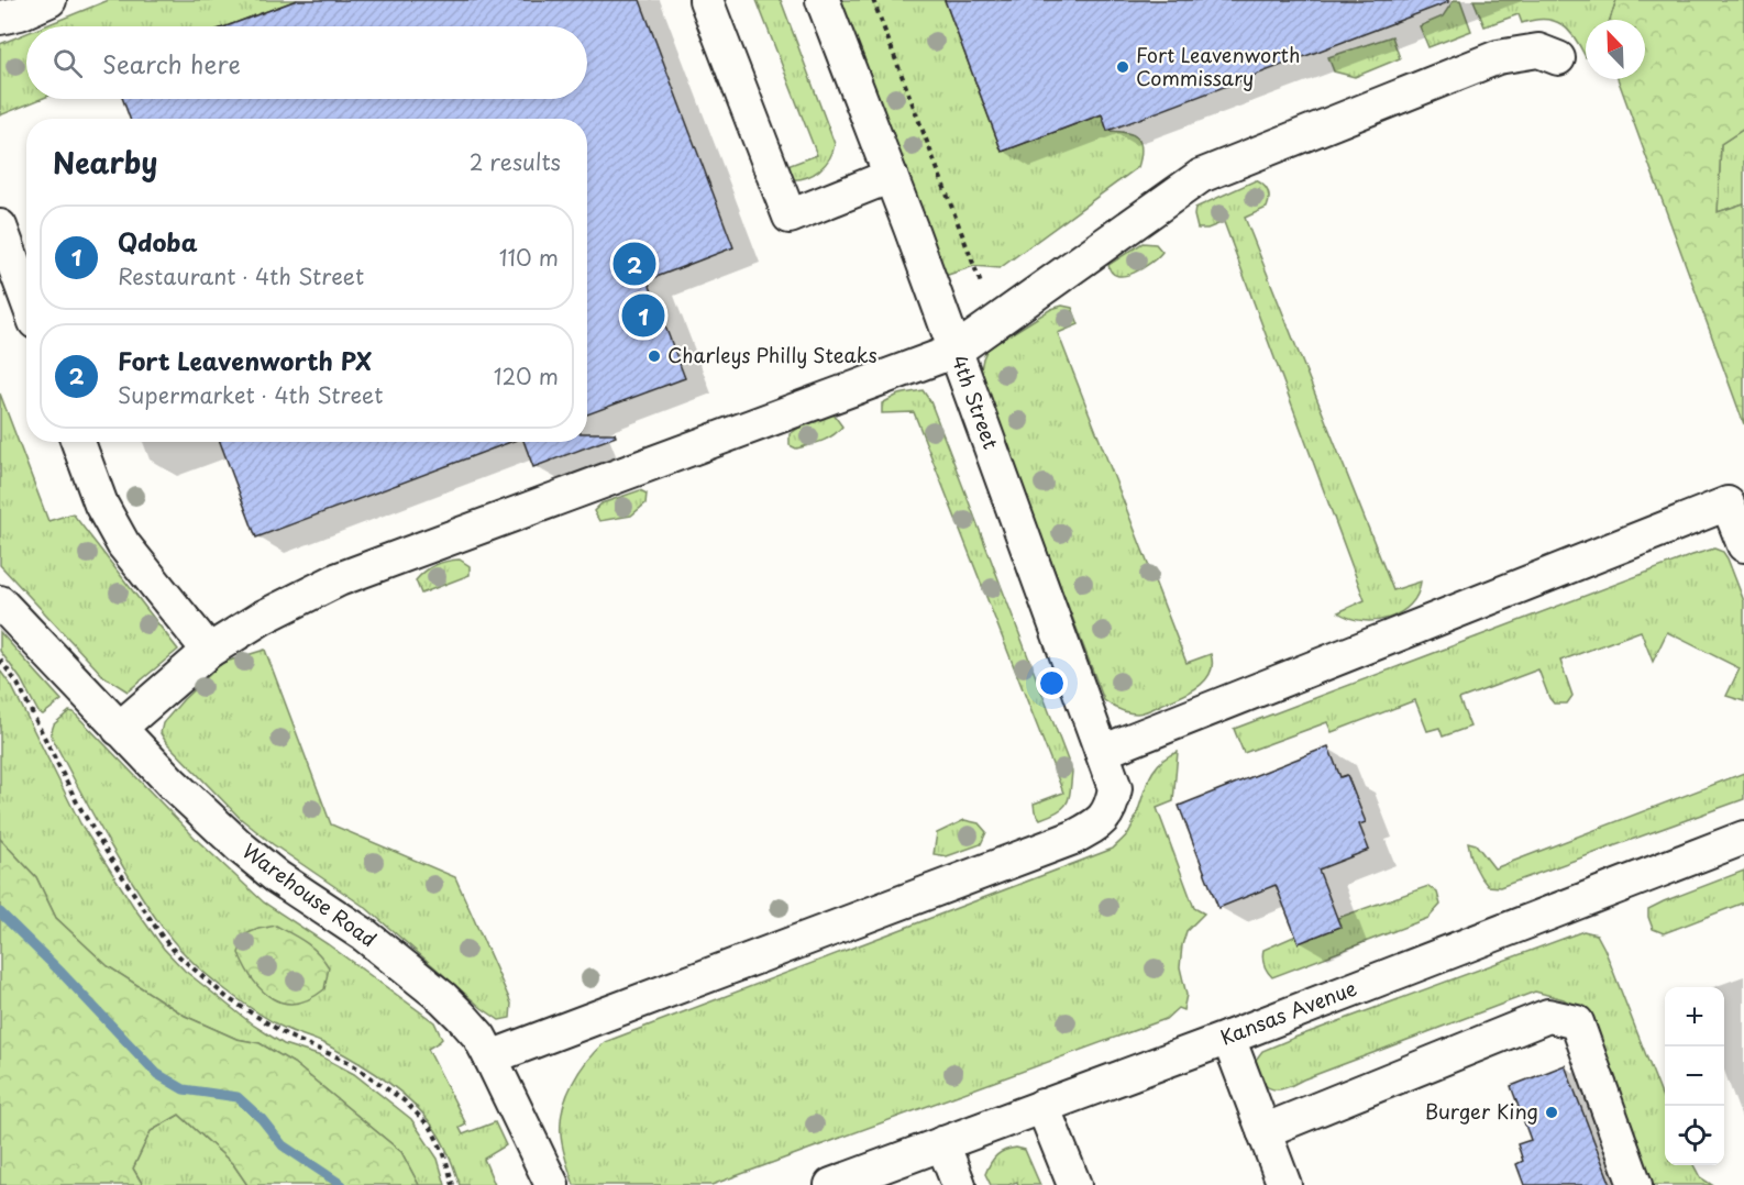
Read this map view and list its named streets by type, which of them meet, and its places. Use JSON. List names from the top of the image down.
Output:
{
  "streets": {
    "street": ["4th Street", "Warehouse Road", "Kansas Avenue"]
  },
  "crossings": [
    ["4th Street", "Warehouse Road"]
  ],
  "places": ["Fort Leavenworth Commissary", "Charleys Philly Steaks", "Burger King"],
  "north": "top left",
  "page": {
    "search": "Search here",
    "heading": ["Nearby", "2 results"],
    "list": [
      {
        "mark": "1",
        "name": "Qdoba",
        "note": "Restaurant · 4th Street",
        "value": "110 m"
      },
      {
        "mark": "2",
        "name": "Fort Leavenworth PX",
        "note": "Supermarket · 4th Street",
        "value": "120 m"
      }
    ],
    "pins": ["2", "1"],
    "map_buttons": ["+", "−"]
  }
}
